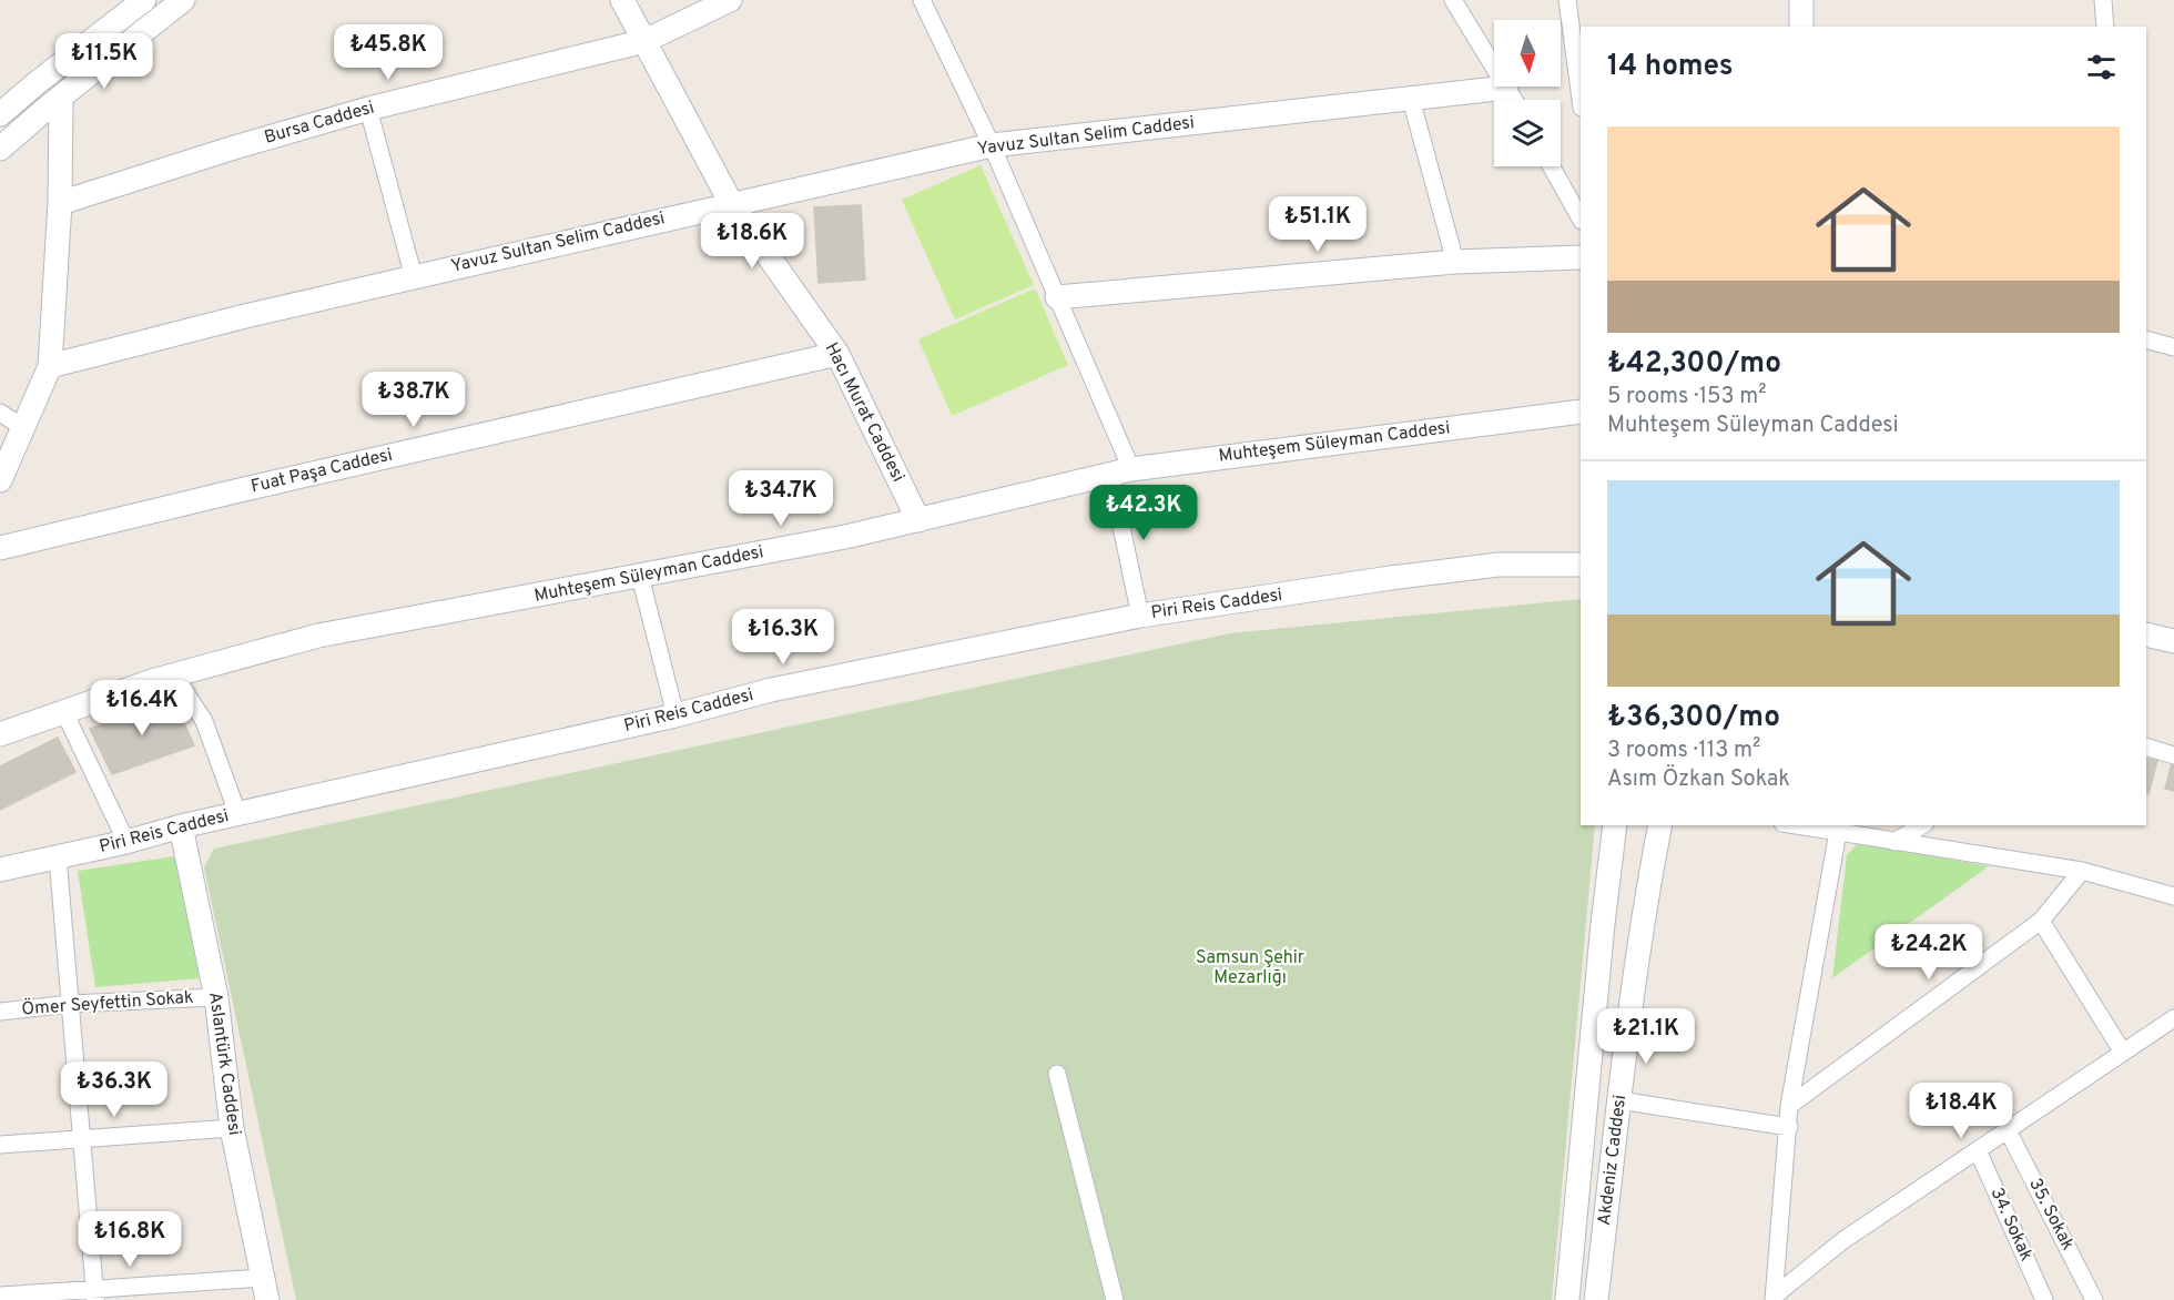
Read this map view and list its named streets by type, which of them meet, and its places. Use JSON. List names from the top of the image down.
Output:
{
  "streets": {
    "street": [
      "Bursa Caddesi",
      "Yavuz Sultan Selim Caddesi",
      "Hacı Murat Caddesi",
      "Muhteşem Süleyman Caddesi",
      "Fuat Paşa Caddesi",
      "Piri Reis Caddesi",
      "Ömer Seyfettin Sokak",
      "Aslantürk Caddesi",
      "Akdeniz Caddesi",
      "35. Sokak",
      "34. Sokak"
    ]
  },
  "crossings": [
    ["Bursa Caddesi", "Hacı Murat Caddesi"],
    ["Yavuz Sultan Selim Caddesi", "Hacı Murat Caddesi"],
    ["Hacı Murat Caddesi", "Muhteşem Süleyman Caddesi"],
    ["Hacı Murat Caddesi", "Fuat Paşa Caddesi"],
    ["Piri Reis Caddesi", "Aslantürk Caddesi"],
    ["Ömer Seyfettin Sokak", "Aslantürk Caddesi"]
  ],
  "parks": ["Samsun Şehir Mezarlığı"],
  "north": "bottom",
  "page": {
    "price": [
      "₺45.8K",
      "₺11.5K",
      "₺51.1K",
      "₺18.6K",
      "₺38.7K",
      "₺34.7K",
      "₺42.3K",
      "₺16.3K",
      "₺16.4K",
      "₺24.2K",
      "₺21.1K",
      "₺36.3K",
      "₺18.4K",
      "₺16.8K"
    ],
    "heading": "14 homes",
    "list": [
      {
        "name": "₺42,300/mo",
        "note": "5 rooms · 153 m² · Muhteşem Süleyman Caddesi"
      },
      {
        "name": "₺36,300/mo",
        "note": "3 rooms · 113 m² · Asım Özkan Sokak"
      }
    ]
  }
}
